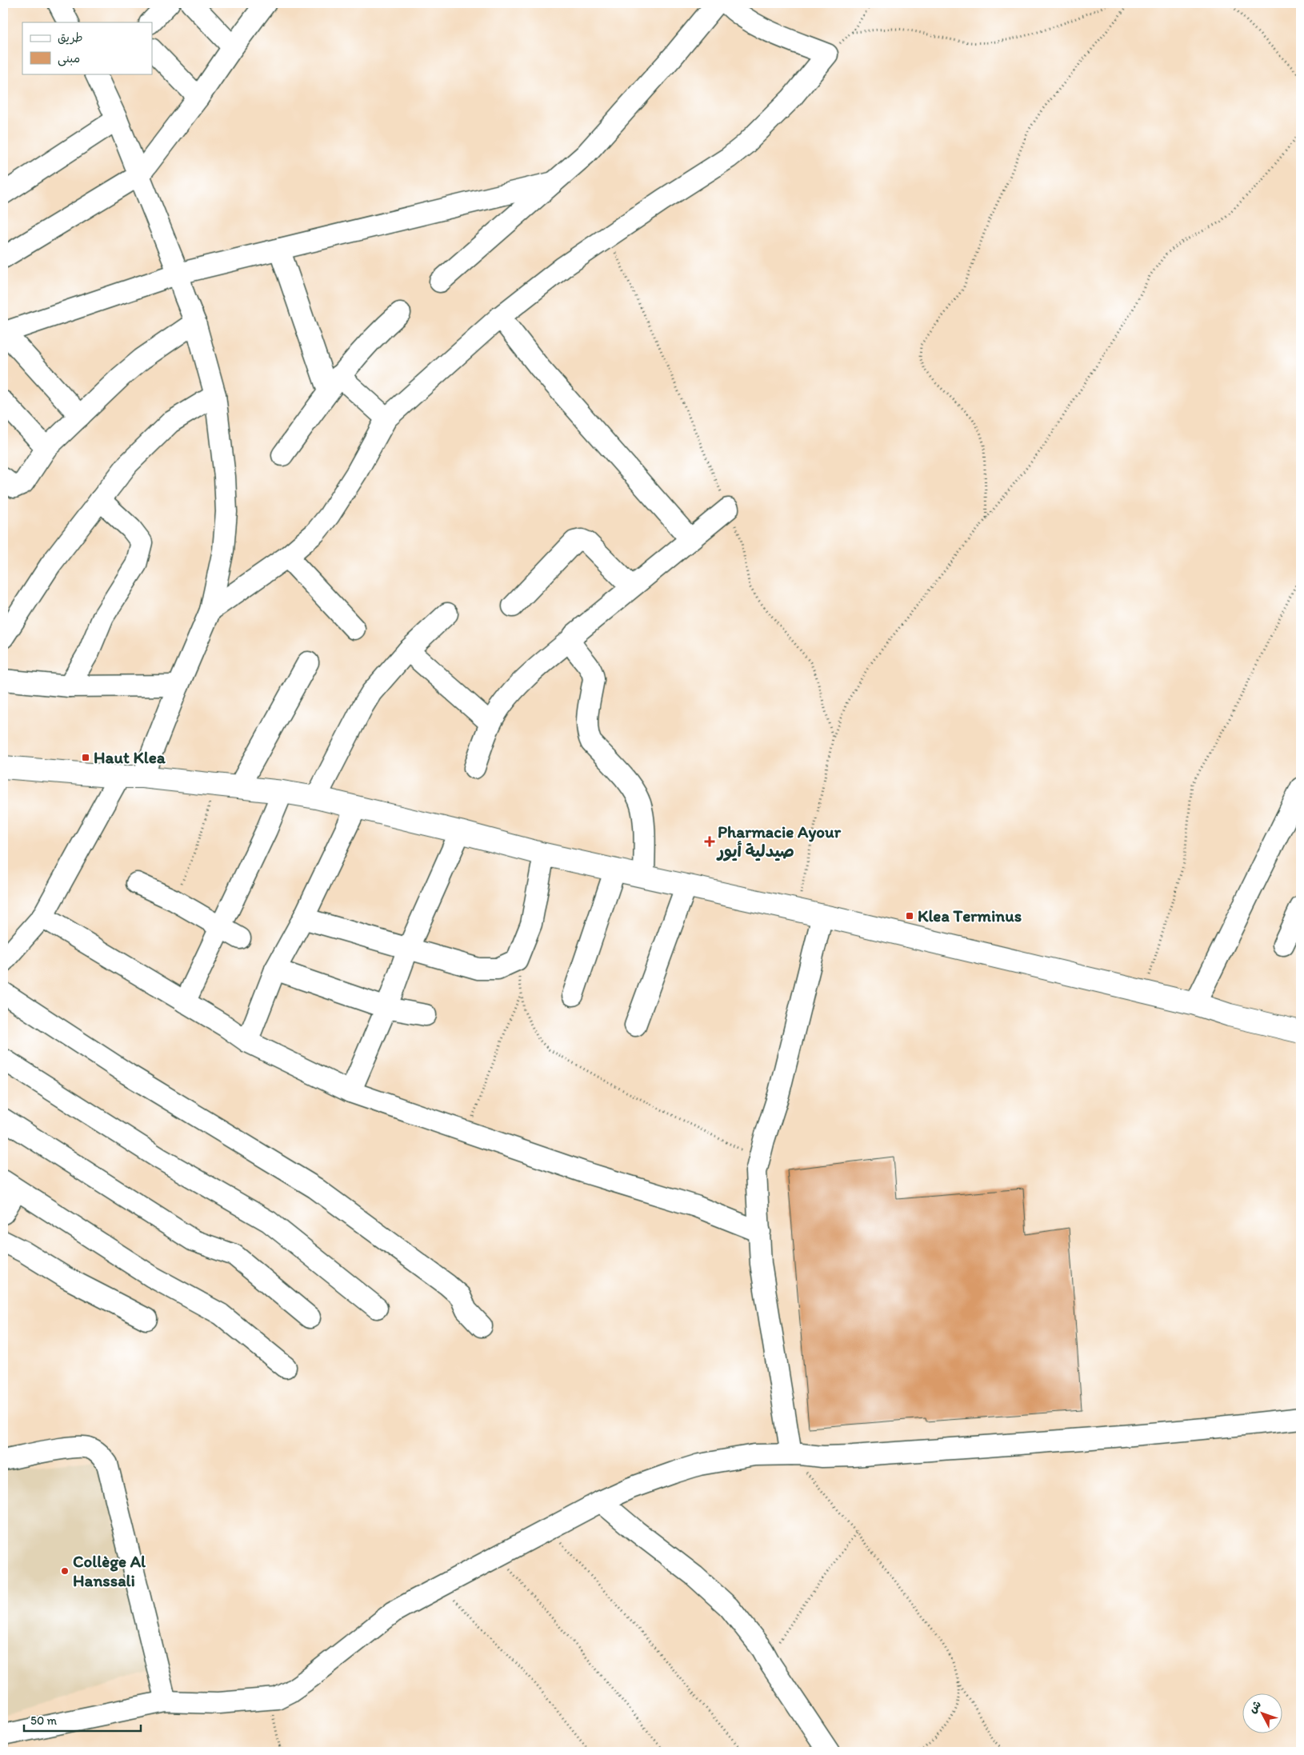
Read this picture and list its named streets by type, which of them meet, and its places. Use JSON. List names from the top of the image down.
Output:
{
  "places": {
    "transit": ["Haut Klea", "Klea Terminus"],
    "health": ["Pharmacie Ayour صيدلية أيور"],
    "other": ["Collège Al Hanssali"]
  },
  "legend": ["طريق", "مبنى"],
  "scale_bar": "50 m",
  "north": "top left"
}
